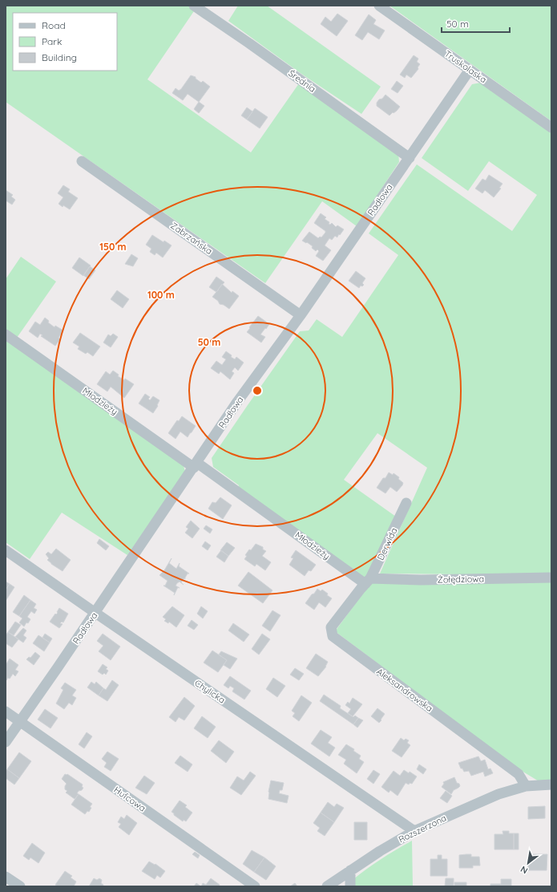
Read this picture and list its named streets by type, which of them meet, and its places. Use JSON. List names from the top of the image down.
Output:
{
  "streets": {
    "street": [
      "Truskolaska",
      "Średnia",
      "Radłowa",
      "Zabrzańska",
      "Młodzieży",
      "Derwida",
      "Żołędziowa",
      "Aleksandrowska",
      "Chylicka",
      "Hufcowa",
      "Rozszerzona"
    ]
  },
  "crossings": [
    ["Truskolaska", "Radłowa"],
    ["Średnia", "Radłowa"],
    ["Radłowa", "Zabrzańska"],
    ["Radłowa", "Młodzieży"],
    ["Radłowa", "Chylicka"],
    ["Radłowa", "Hufcowa"],
    ["Młodzieży", "Derwida"],
    ["Młodzieży", "Żołędziowa"],
    ["Młodzieży", "Aleksandrowska"],
    ["Derwida", "Żołędziowa"],
    ["Derwida", "Aleksandrowska"],
    ["Żołędziowa", "Aleksandrowska"],
    ["Aleksandrowska", "Rozszerzona"],
    ["Chylicka", "Rozszerzona"]
  ],
  "legend": ["Road", "Park", "Building"],
  "scale_bar": "50 m",
  "north": "bottom left",
  "rings": ["150 m", "100 m", "50 m"]
}
